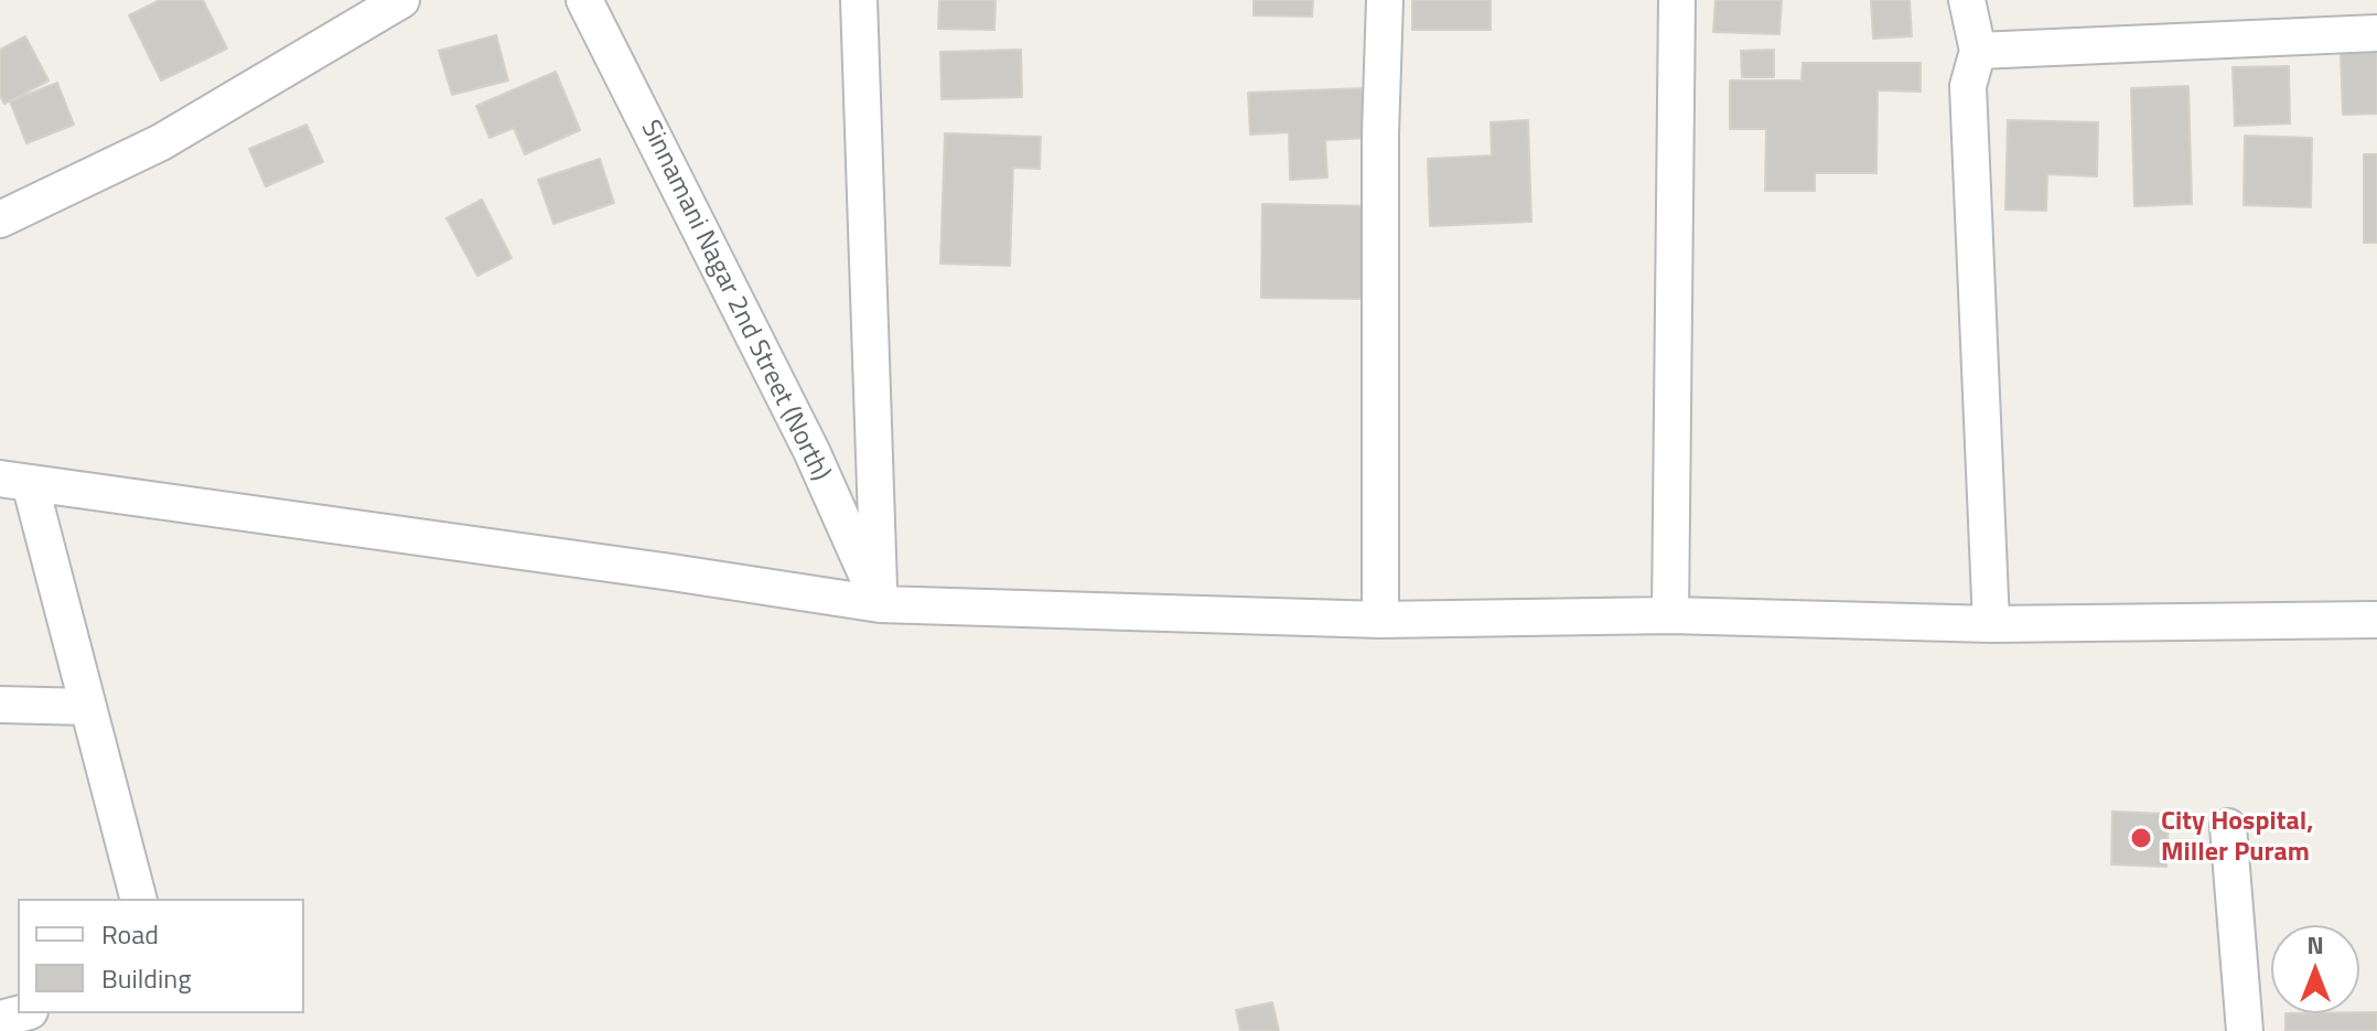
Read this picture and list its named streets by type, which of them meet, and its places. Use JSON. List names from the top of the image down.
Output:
{
  "streets": {
    "street": ["Sinnamani Nagar 2nd Street (North)"]
  },
  "places": ["City Hospital, Miller Puram"],
  "legend": ["Road", "Building"],
  "north": "top"
}
